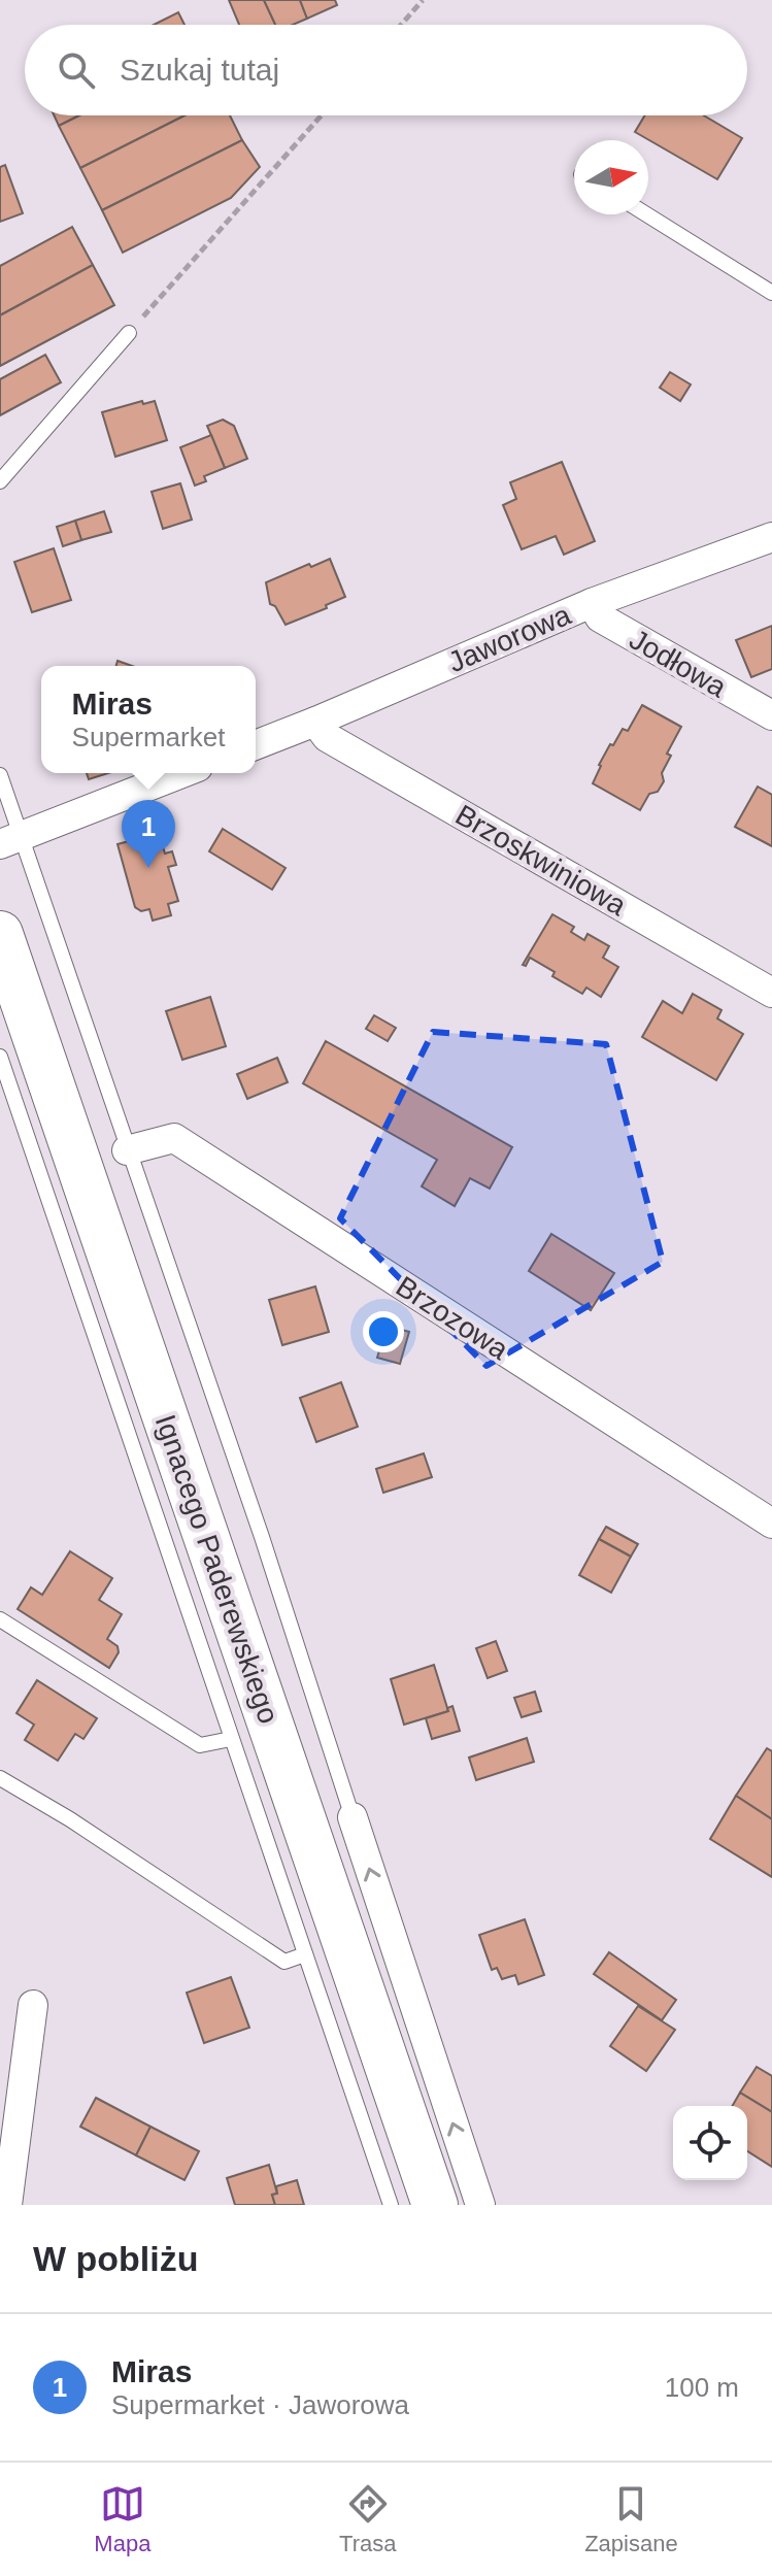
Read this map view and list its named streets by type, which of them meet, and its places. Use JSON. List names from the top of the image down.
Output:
{
  "streets": {
    "main road": ["Ignacego Paderewskiego"],
    "street": [
      "Jaworowa",
      "Jodłowa",
      "Brzoskwiniowa",
      "Brzozowa"
    ]
  },
  "crossings": [
    ["Jaworowa", "Jodłowa"],
    ["Jaworowa", "Brzoskwiniowa"]
  ],
  "north": "right",
  "page": {
    "search": "Szukaj tutaj",
    "popup": ["Miras", "Supermarket"],
    "pins": "1",
    "heading": "W pobliżu",
    "list": [
      {
        "mark": "1",
        "name": "Miras",
        "note": "Supermarket · Jaworowa",
        "value": "100 m"
      }
    ],
    "nav": ["Mapa", "Trasa", "Zapisane"]
  }
}
